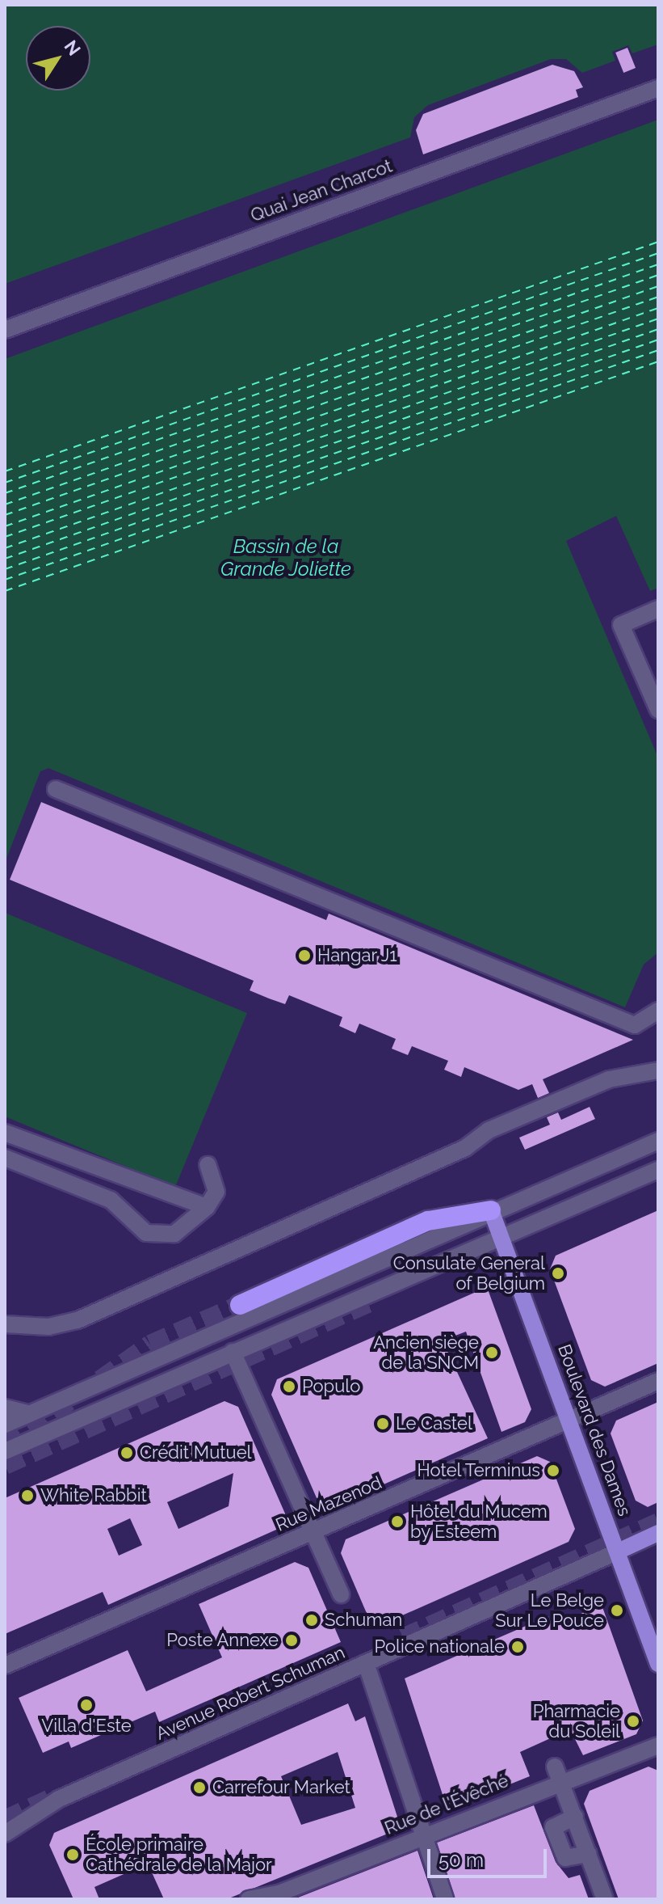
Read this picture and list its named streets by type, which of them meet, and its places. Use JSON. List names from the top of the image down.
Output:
{
  "streets": {
    "main road": ["Boulevard des Dames", "Avenue Robert Schuman"],
    "street": ["Quai Jean Charcot", "Rue Mazenod", "Rue de l'Évêché"]
  },
  "crossings": [
    ["Boulevard des Dames", "Rue Mazenod"],
    ["Boulevard des Dames", "Avenue Robert Schuman"]
  ],
  "water": ["Bassin de la Grande Joliette"],
  "places": [
    "Hangar J1",
    "Consulate General of Belgium",
    "Ancien siège de la SNCM",
    "Populo",
    "Le Castel",
    "Crédit Mutuel",
    "Hotel Terminus",
    "White Rabbit",
    "Hôtel du Mucem by Esteem",
    "Le Belge Sur Le Pouce",
    "Schuman",
    "Poste Annexe",
    "Police nationale",
    "Villa d'Este",
    "Pharmacie du Soleil",
    "Carrefour Market",
    "École primaire Cathédrale de la Major"
  ],
  "scale_bar": "50 m",
  "north": "top right"
}
